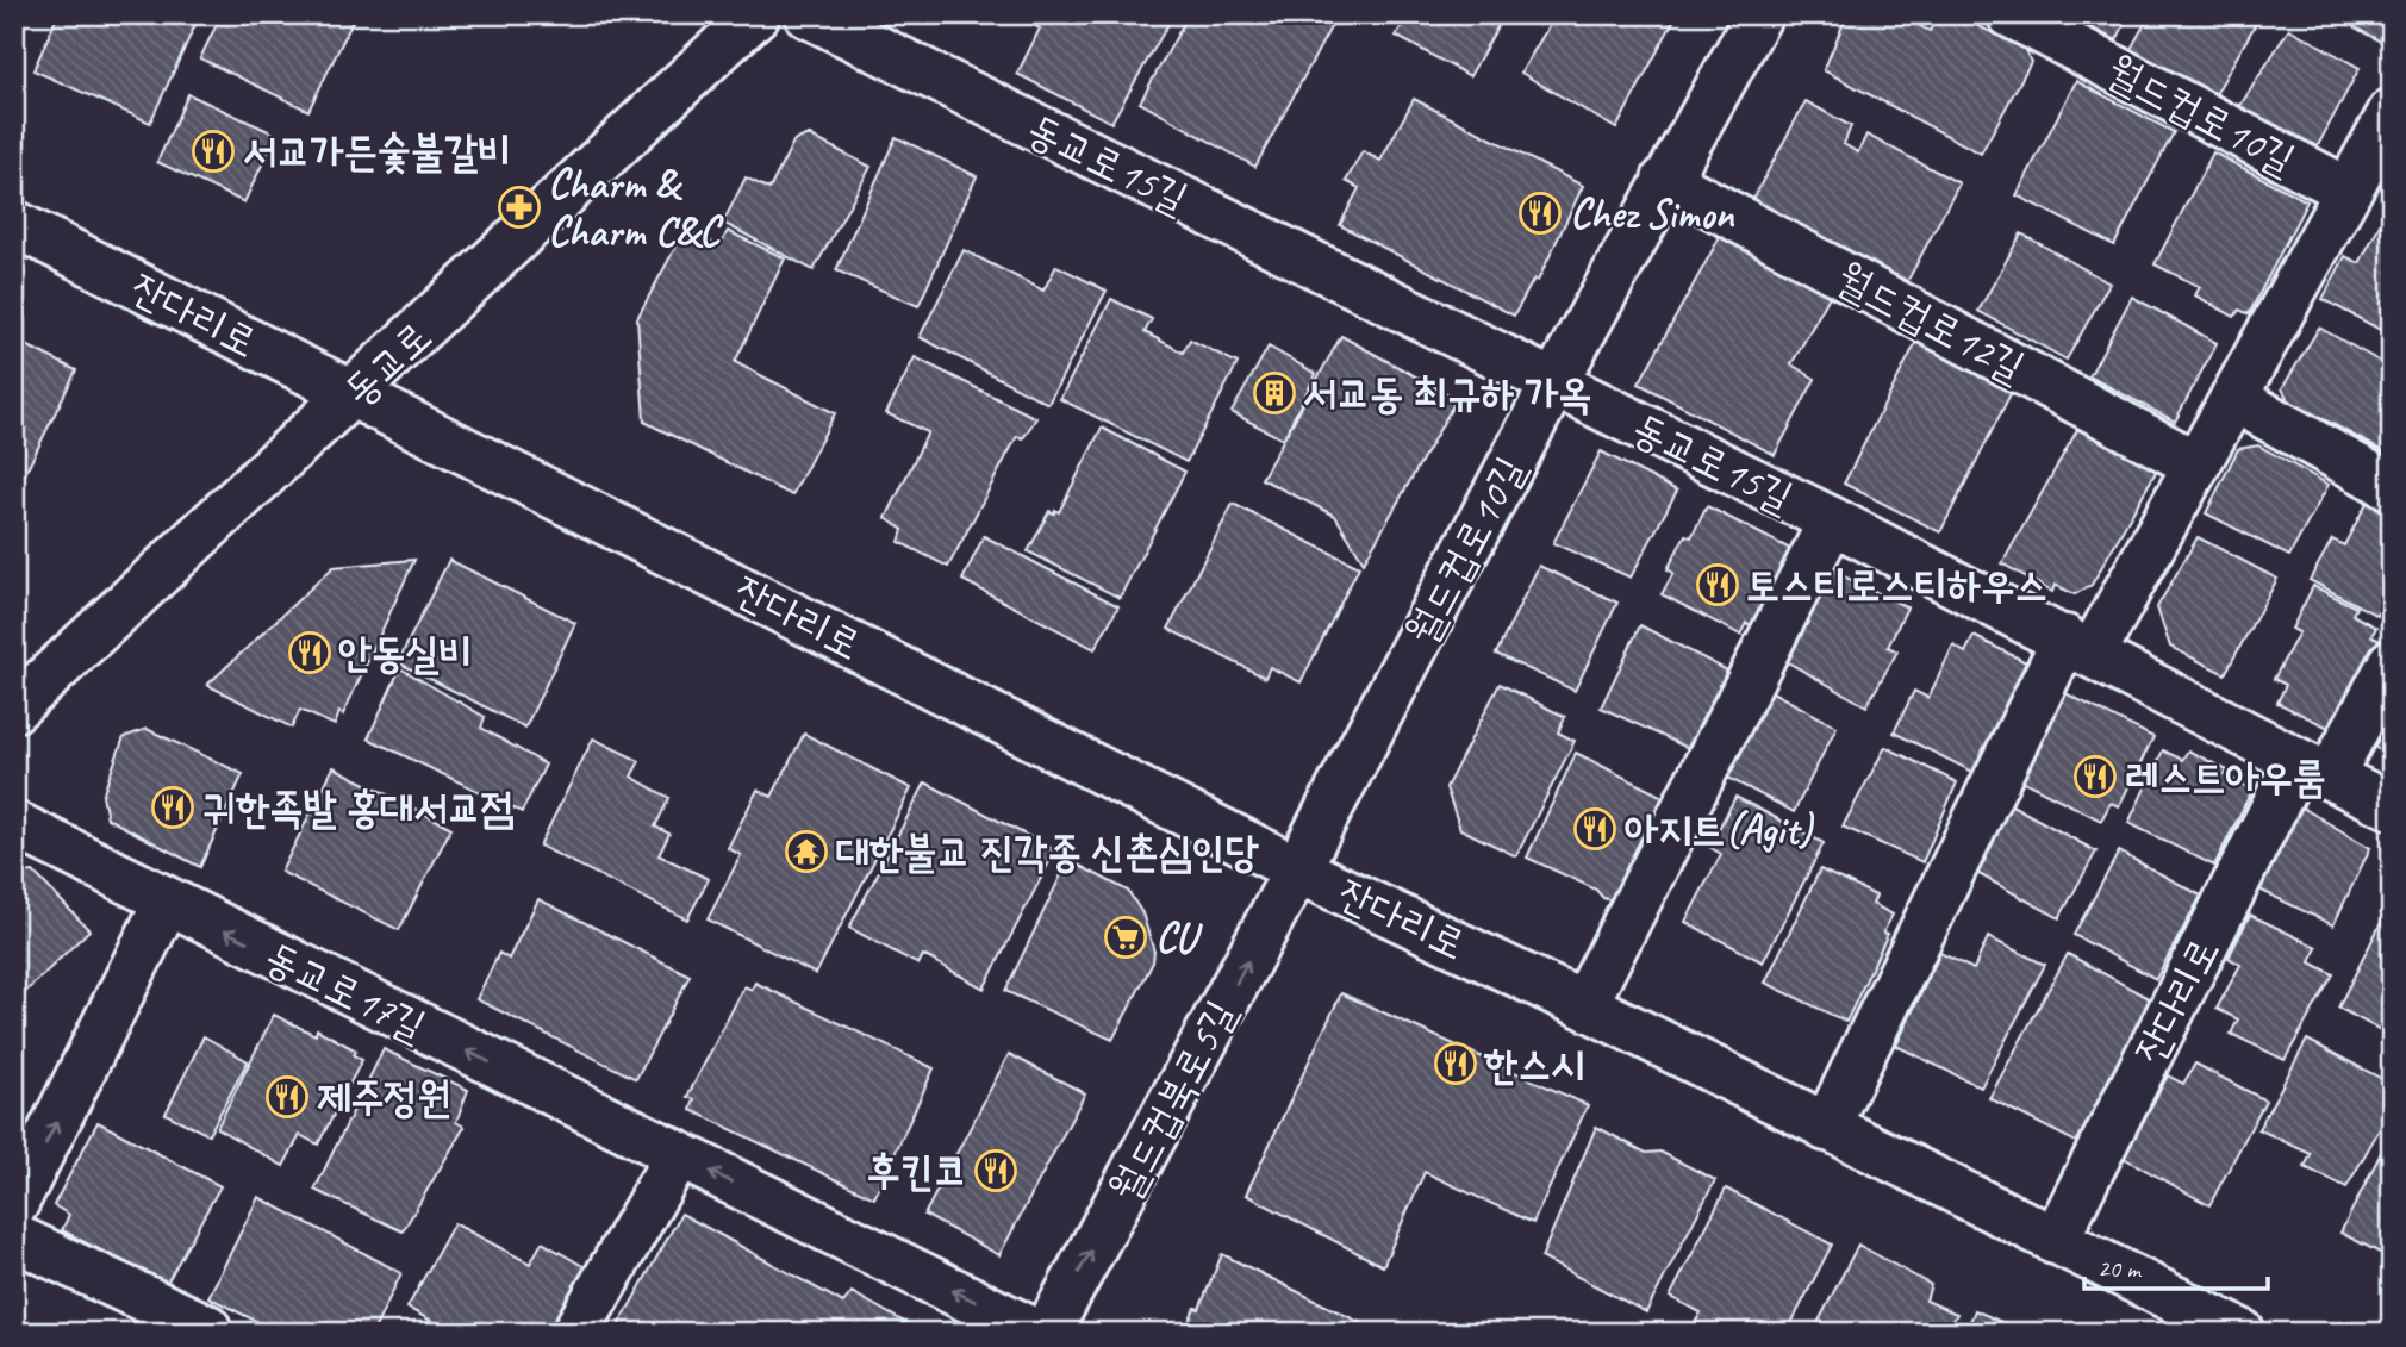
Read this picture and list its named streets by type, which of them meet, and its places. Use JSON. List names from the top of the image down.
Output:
{
  "streets": {
    "street": [
      "월드컵로10길",
      "동교로15길",
      "잔다리로",
      "월드컵로12길",
      "동교로",
      "동교로17길",
      "월드컵북로5길"
    ]
  },
  "crossings": [
    ["월드컵로10길", "동교로15길"],
    ["월드컵로10길", "잔다리로"],
    ["월드컵로10길", "월드컵로12길"],
    ["월드컵로10길", "월드컵북로5길"],
    ["동교로15길", "잔다리로"],
    ["잔다리로", "동교로"],
    ["잔다리로", "월드컵북로5길"]
  ],
  "one_way": ["동교로17길", "월드컵북로5길"],
  "places": {
    "restaurant": [
      "서교가든숯불갈비",
      "Chez Simon",
      "토스티로스티하우스",
      "안동실비",
      "레스트아우룸",
      "귀한족발 홍대서교점",
      "아지트(Agit)",
      "한스시",
      "제주정원",
      "후킨코"
    ],
    "pharmacy": ["Charm & Charm C&C"],
    "building": ["서교동 최규하 가옥"],
    "temple": ["대한불교 진각종 신촌심인당"],
    "supermarket": ["CU"]
  },
  "scale_bar": "20 m"
}
